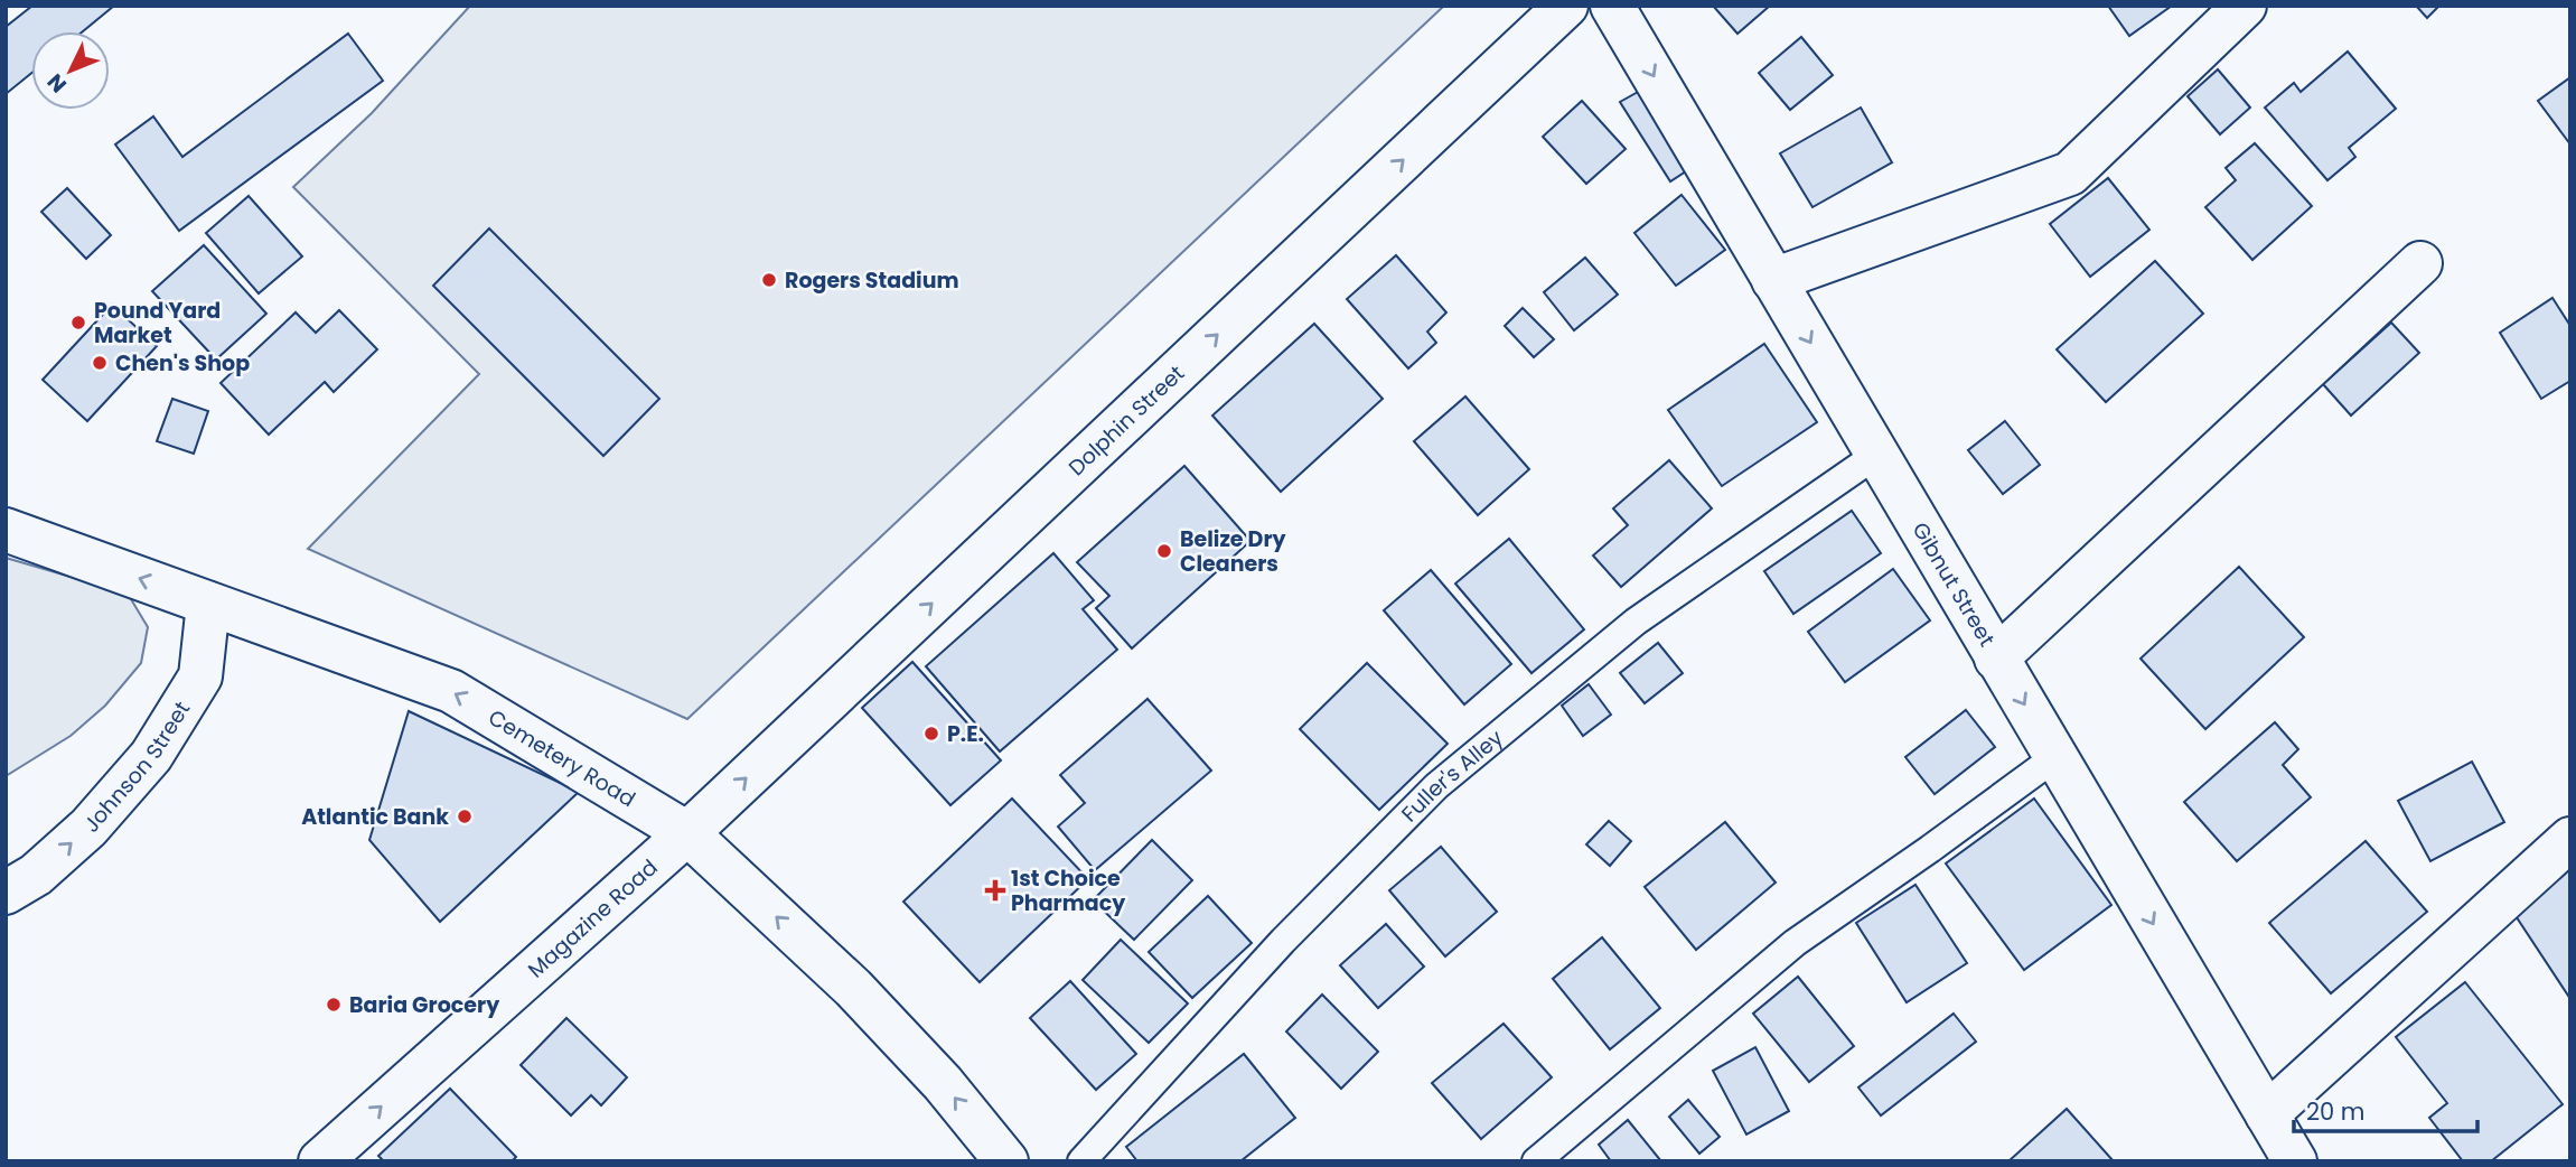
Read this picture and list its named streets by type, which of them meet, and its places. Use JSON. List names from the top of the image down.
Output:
{
  "streets": {
    "street": [
      "Dolphin Street",
      "Gibnut Street",
      "Cemetery Road",
      "Johnson Street",
      "Magazine Road"
    ],
    "lane": ["Fuller's Alley"]
  },
  "crossings": [
    ["Dolphin Street", "Cemetery Road"],
    ["Dolphin Street", "Magazine Road"],
    ["Gibnut Street", "Fuller's Alley"],
    ["Cemetery Road", "Johnson Street"],
    ["Cemetery Road", "Magazine Road"]
  ],
  "one_way": [
    "Dolphin Street",
    "Gibnut Street",
    "Cemetery Road",
    "Johnson Street",
    "Magazine Road"
  ],
  "places": {
    "other": [
      "Rogers Stadium",
      "Pound Yard Market",
      "Chen's Shop",
      "Belize Dry Cleaners",
      "P.E.",
      "Atlantic Bank",
      "Baria Grocery"
    ],
    "health": ["1st Choice Pharmacy"]
  },
  "scale_bar": "20 m",
  "north": "bottom left"
}
